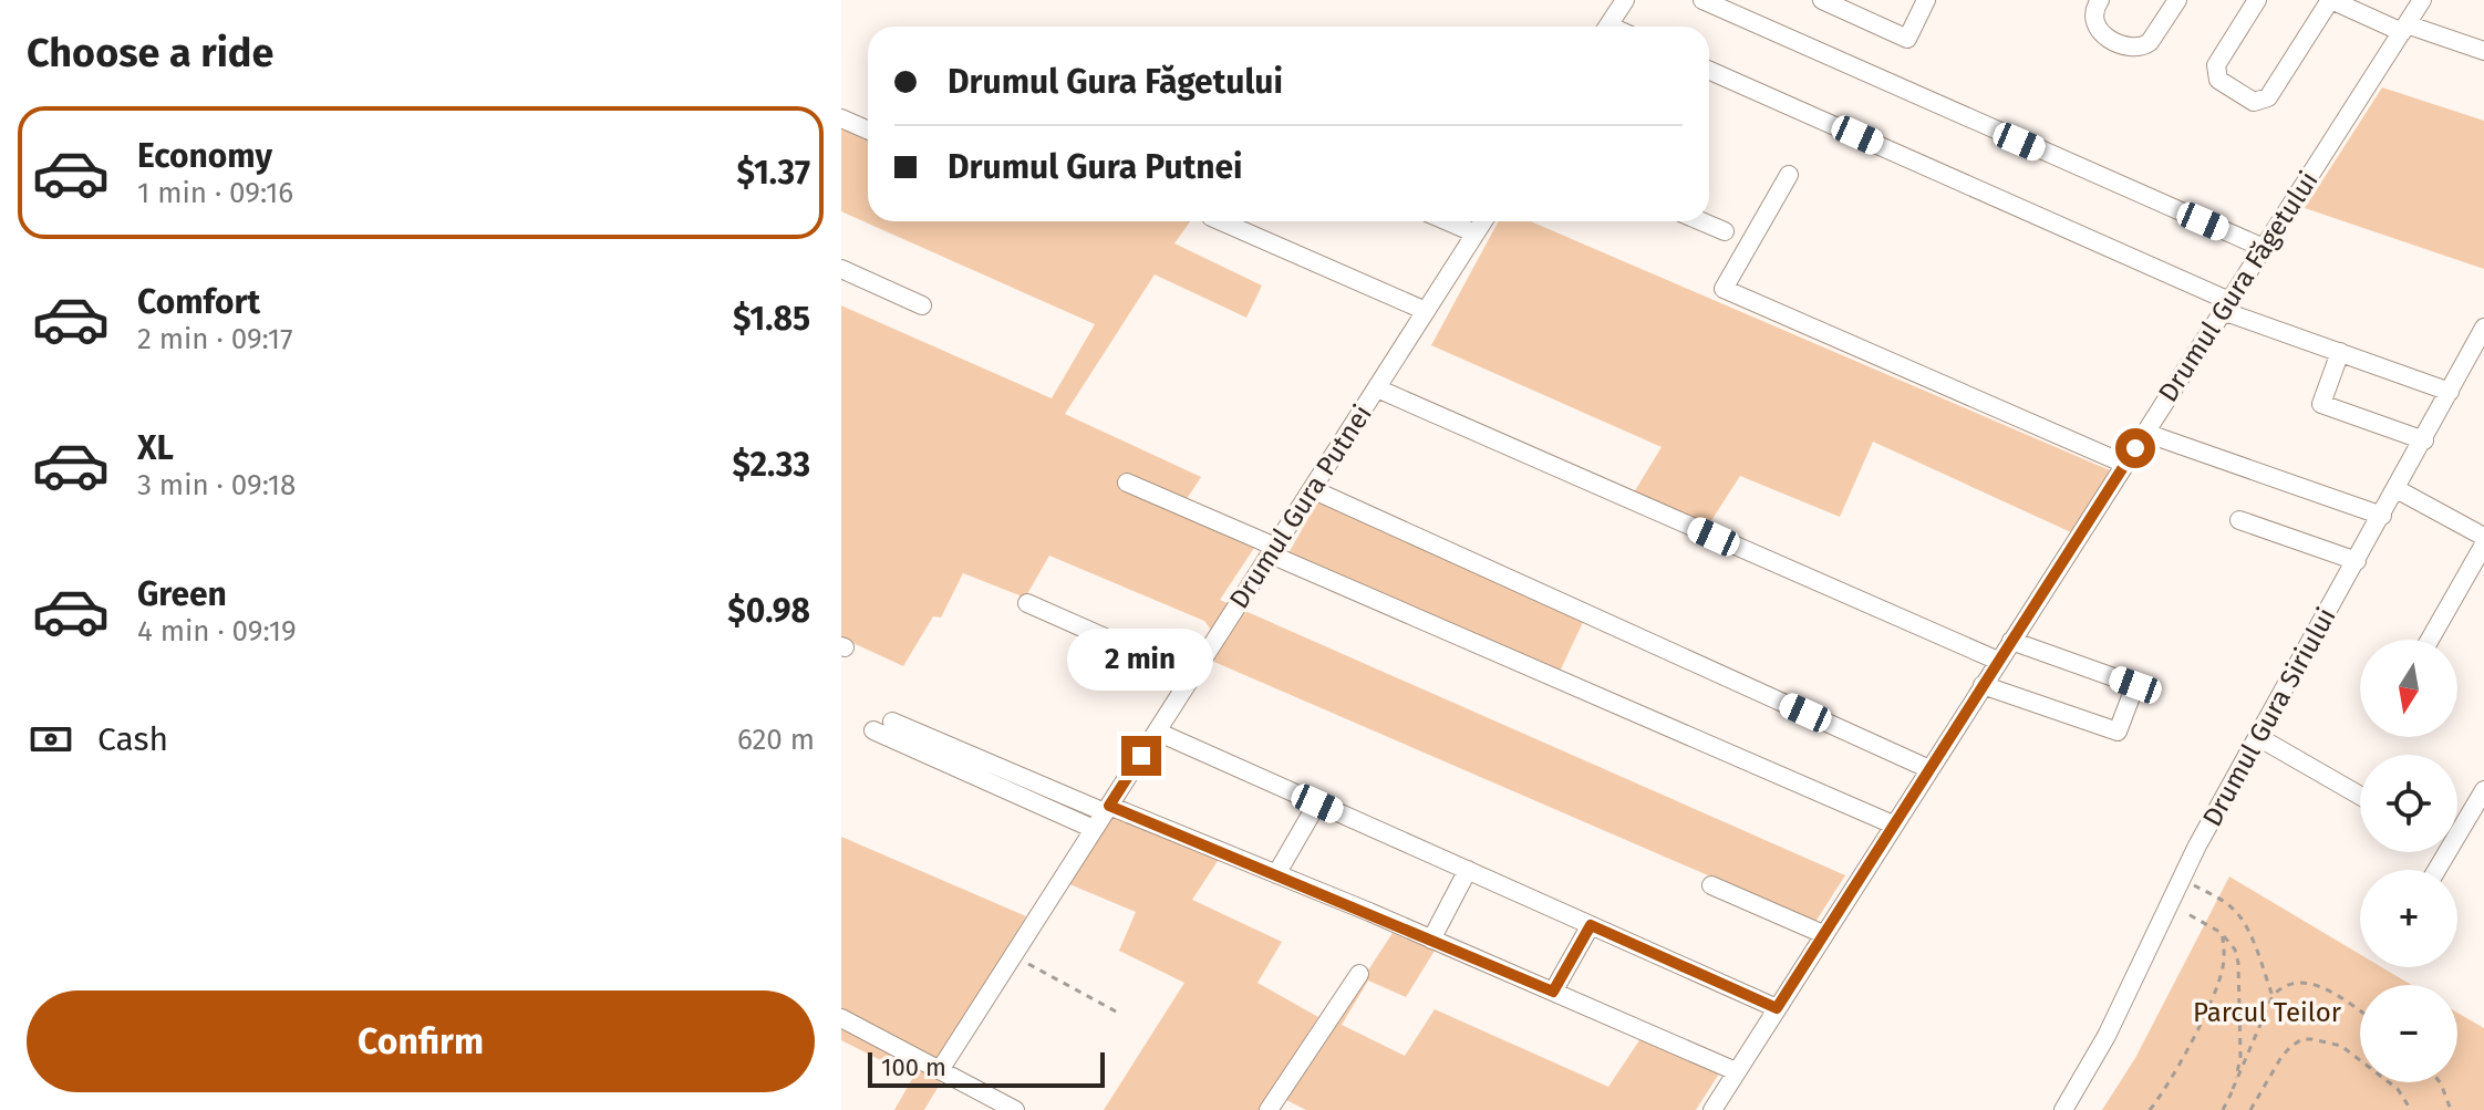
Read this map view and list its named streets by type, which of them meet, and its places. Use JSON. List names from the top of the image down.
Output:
{
  "streets": {
    "street": ["Drumul Gura Făgetului", "Drumul Gura Putnei", "Drumul Gura Siriului"]
  },
  "parks": ["Parcul Teilor"],
  "scale_bar": "100 m",
  "north": "bottom",
  "page": {
    "heading": "Choose a ride",
    "banner": ["Drumul Gura Făgetului", "Drumul Gura Putnei"],
    "list": [
      {
        "name": "Economy",
        "note": "1 min · 09:16",
        "value": "$1.37"
      },
      {
        "name": "Comfort",
        "note": "2 min · 09:17",
        "value": "$1.85"
      },
      {
        "name": "XL",
        "note": "3 min · 09:18",
        "value": "$2.33"
      },
      {
        "name": "Green",
        "note": "4 min · 09:19",
        "value": "$0.98"
      }
    ],
    "bubble": "2 min",
    "map_buttons": ["+", "−"],
    "pay": ["Cash", "620 m"],
    "buttons": "Confirm",
    "scale": "100 m"
  }
}
